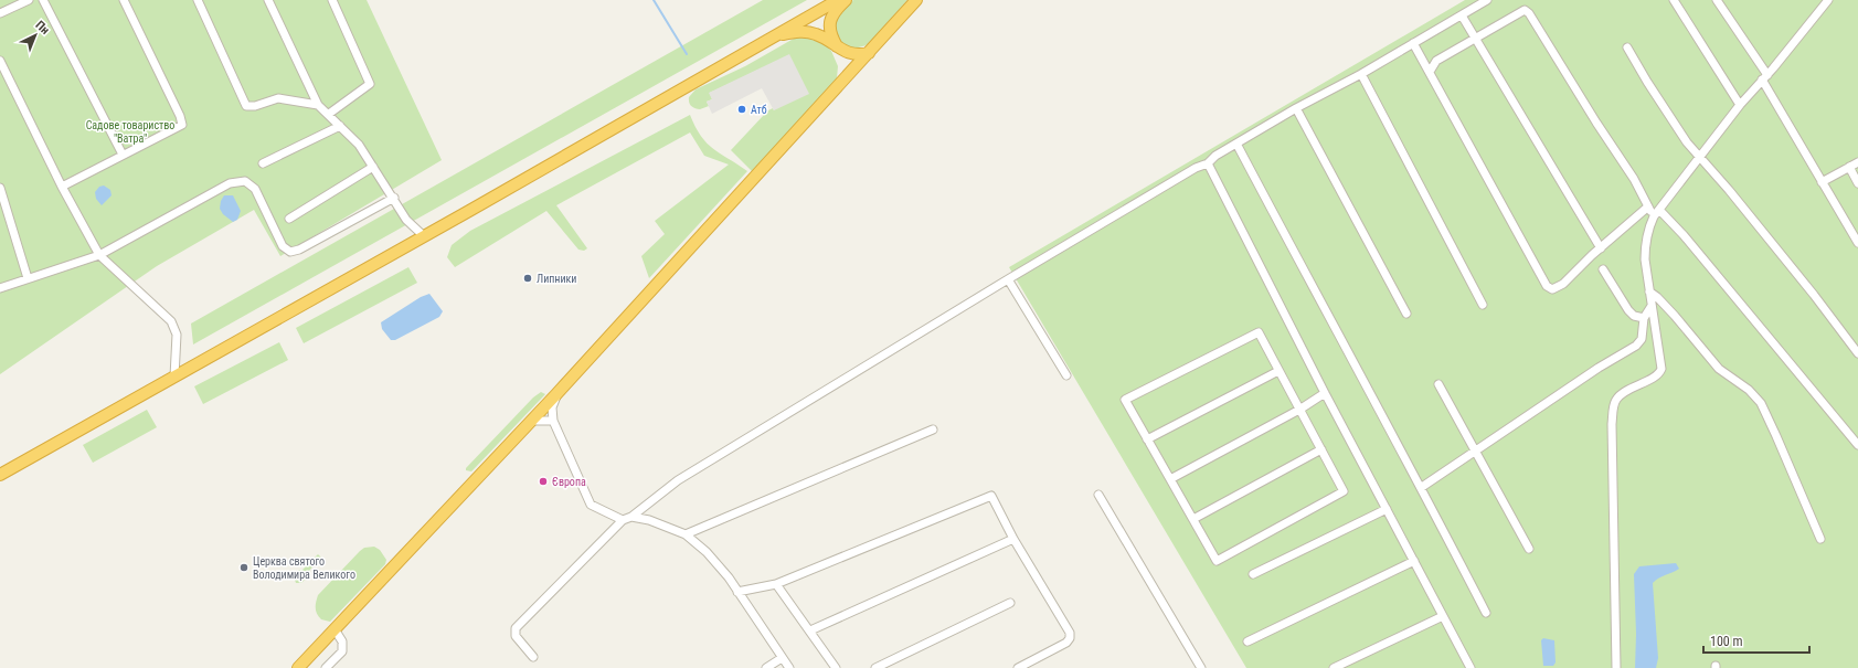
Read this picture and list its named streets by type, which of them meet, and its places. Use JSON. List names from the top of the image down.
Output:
{
  "parks": ["Садове товариство \"Ватра\""],
  "places": [
    "Атб",
    "Липники",
    "Європа",
    "Церква святого Володимира Великого"
  ],
  "scale_bar": "100 m",
  "north": "top right"
}
